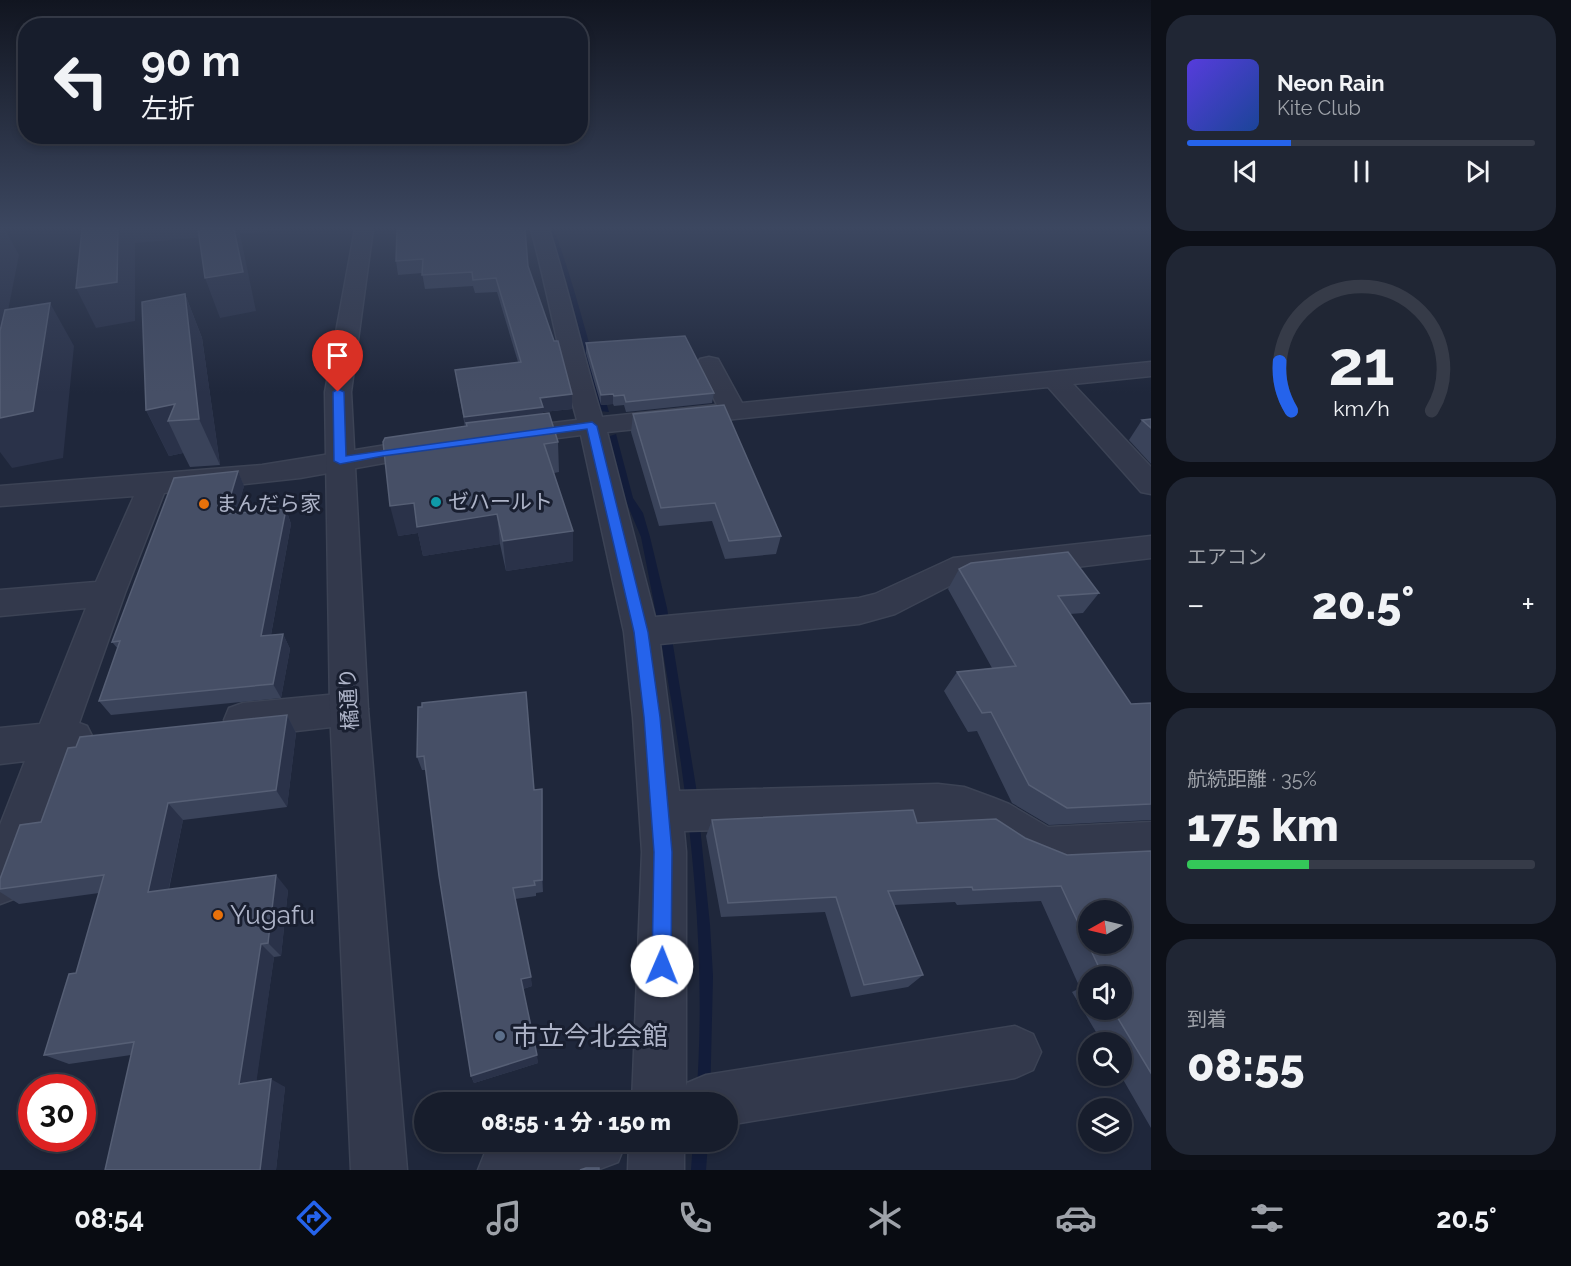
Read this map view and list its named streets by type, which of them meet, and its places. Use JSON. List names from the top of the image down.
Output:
{
  "streets": {
    "street": ["橘通り"]
  },
  "places": [
    "ゼハールト",
    "まんだら家",
    "Yugafu",
    "市立今北会館"
  ],
  "north": "left",
  "page": {
    "turn": ["90 m", "左折"],
    "song": ["Neon Rain", "Kite Club"],
    "tile": [
      "エアコン",
      ["航続距離 · 35%", "175 km"],
      ["到着", "08:55"]
    ],
    "heat": ["−", "20.5°", "+"],
    "limit": "30",
    "trip": "08:55 · 1 分 · 150 m",
    "tabs": ["08:54", "20.5°"],
    "gauge": ["21", "km/h"]
  }
}
